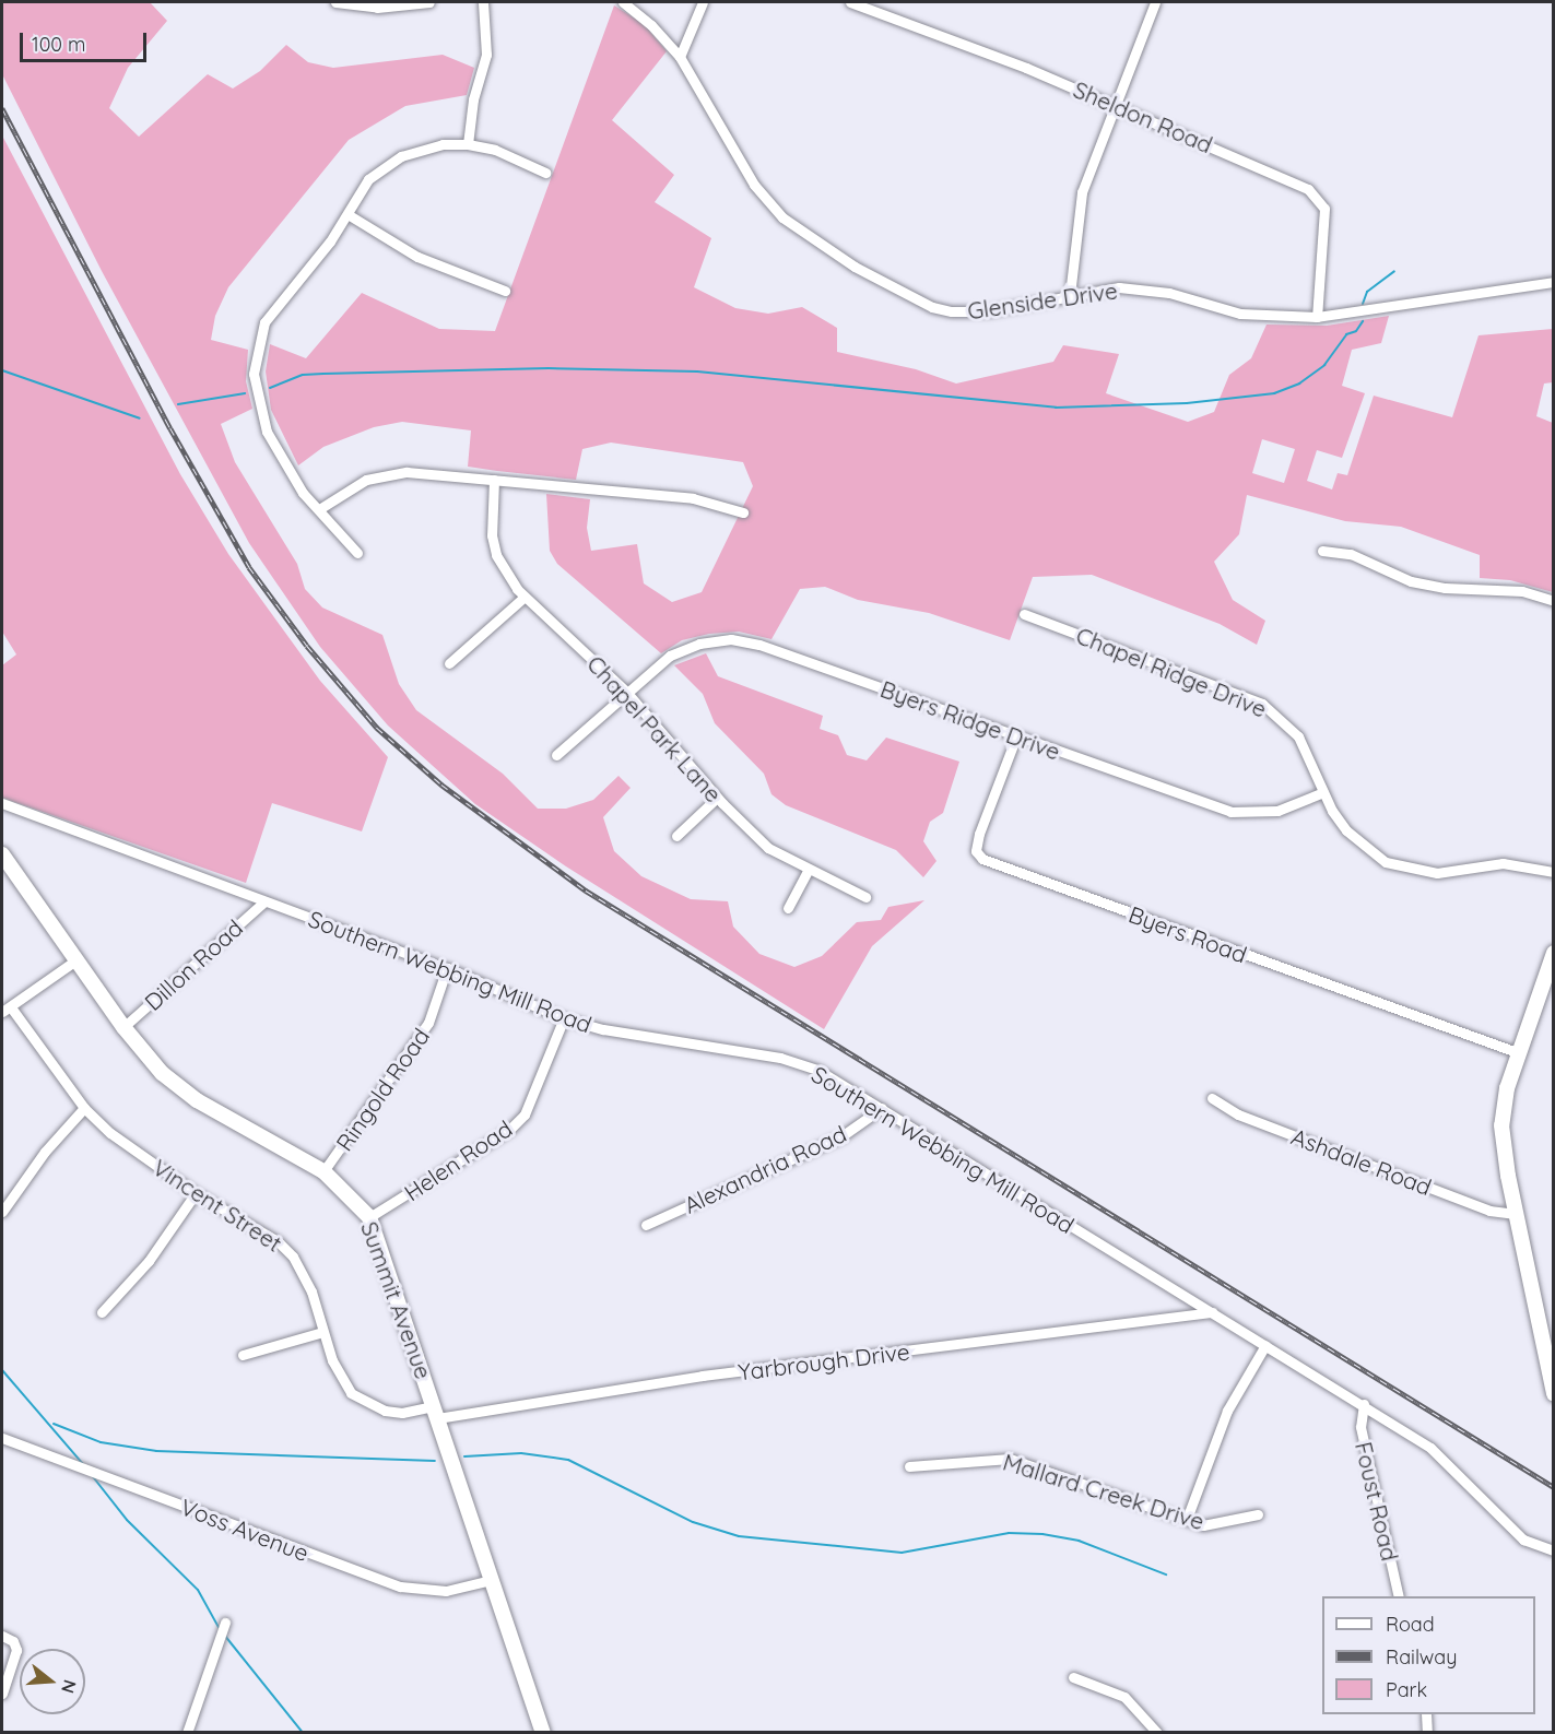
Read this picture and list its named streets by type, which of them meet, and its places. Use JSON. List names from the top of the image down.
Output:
{
  "streets": {
    "main road": ["Summit Avenue"],
    "street": [
      "Sheldon Road",
      "Glenside Drive",
      "Chapel Ridge Drive",
      "Byers Ridge Drive",
      "Chapel Park Lane",
      "Byers Road",
      "Dillon Road",
      "Southern Webbing Mill Road",
      "Ringold Road",
      "Helen Road",
      "Ashdale Road",
      "Alexandria Road",
      "Vincent Street",
      "Yarbrough Drive",
      "Mallard Creek Drive",
      "Foust Road",
      "Voss Avenue"
    ]
  },
  "crossings": [
    ["Sheldon Road", "Glenside Drive"],
    ["Chapel Ridge Drive", "Byers Ridge Drive"],
    ["Byers Ridge Drive", "Chapel Park Lane"],
    ["Byers Ridge Drive", "Byers Road"],
    ["Dillon Road", "Southern Webbing Mill Road"],
    ["Dillon Road", "Summit Avenue"],
    ["Southern Webbing Mill Road", "Ringold Road"],
    ["Southern Webbing Mill Road", "Helen Road"],
    ["Southern Webbing Mill Road", "Alexandria Road"],
    ["Southern Webbing Mill Road", "Yarbrough Drive"],
    ["Southern Webbing Mill Road", "Foust Road"],
    ["Ringold Road", "Summit Avenue"],
    ["Helen Road", "Summit Avenue"],
    ["Vincent Street", "Summit Avenue"],
    ["Vincent Street", "Yarbrough Drive"],
    ["Summit Avenue", "Yarbrough Drive"],
    ["Summit Avenue", "Voss Avenue"]
  ],
  "legend": ["Road", "Railway", "Park"],
  "scale_bar": "100 m",
  "north": "right"
}
